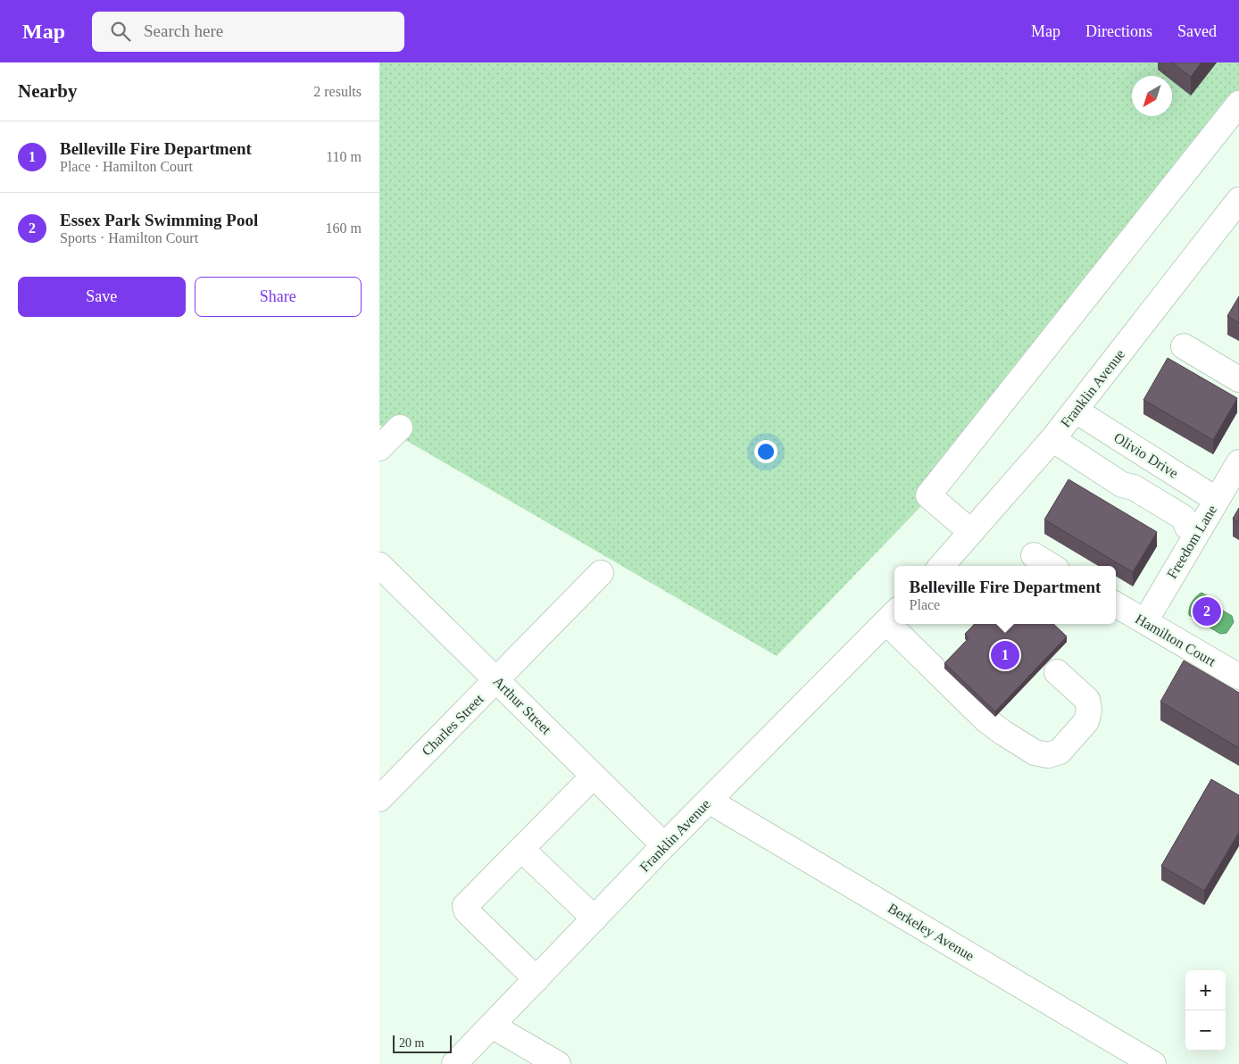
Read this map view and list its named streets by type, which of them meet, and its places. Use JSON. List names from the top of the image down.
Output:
{
  "streets": {
    "street": [
      "Franklin Avenue",
      "Olivio Drive",
      "Freedom Lane",
      "Hamilton Court",
      "Arthur Street",
      "Charles Street",
      "Berkeley Avenue"
    ]
  },
  "crossings": [
    ["Franklin Avenue", "Olivio Drive"],
    ["Franklin Avenue", "Arthur Street"],
    ["Franklin Avenue", "Berkeley Avenue"],
    ["Olivio Drive", "Freedom Lane"],
    ["Freedom Lane", "Hamilton Court"],
    ["Arthur Street", "Charles Street"]
  ],
  "scale_bar": "20 m",
  "north": "bottom left",
  "page": {
    "header": "Map",
    "search": "Search here",
    "nav": ["Map", "Directions", "Saved"],
    "heading": ["Nearby", "2 results"],
    "list": [
      {
        "mark": "1",
        "name": "Belleville Fire Department",
        "note": "Place · Hamilton Court",
        "value": "110 m"
      },
      {
        "mark": "2",
        "name": "Essex Park Swimming Pool",
        "note": "Sports · Hamilton Court",
        "value": "160 m"
      }
    ],
    "buttons": ["Save", "Share"],
    "popup": ["Belleville Fire Department", "Place"],
    "pins": ["2", "1"],
    "map_buttons": ["+", "−"],
    "scale": "20 m"
  }
}
